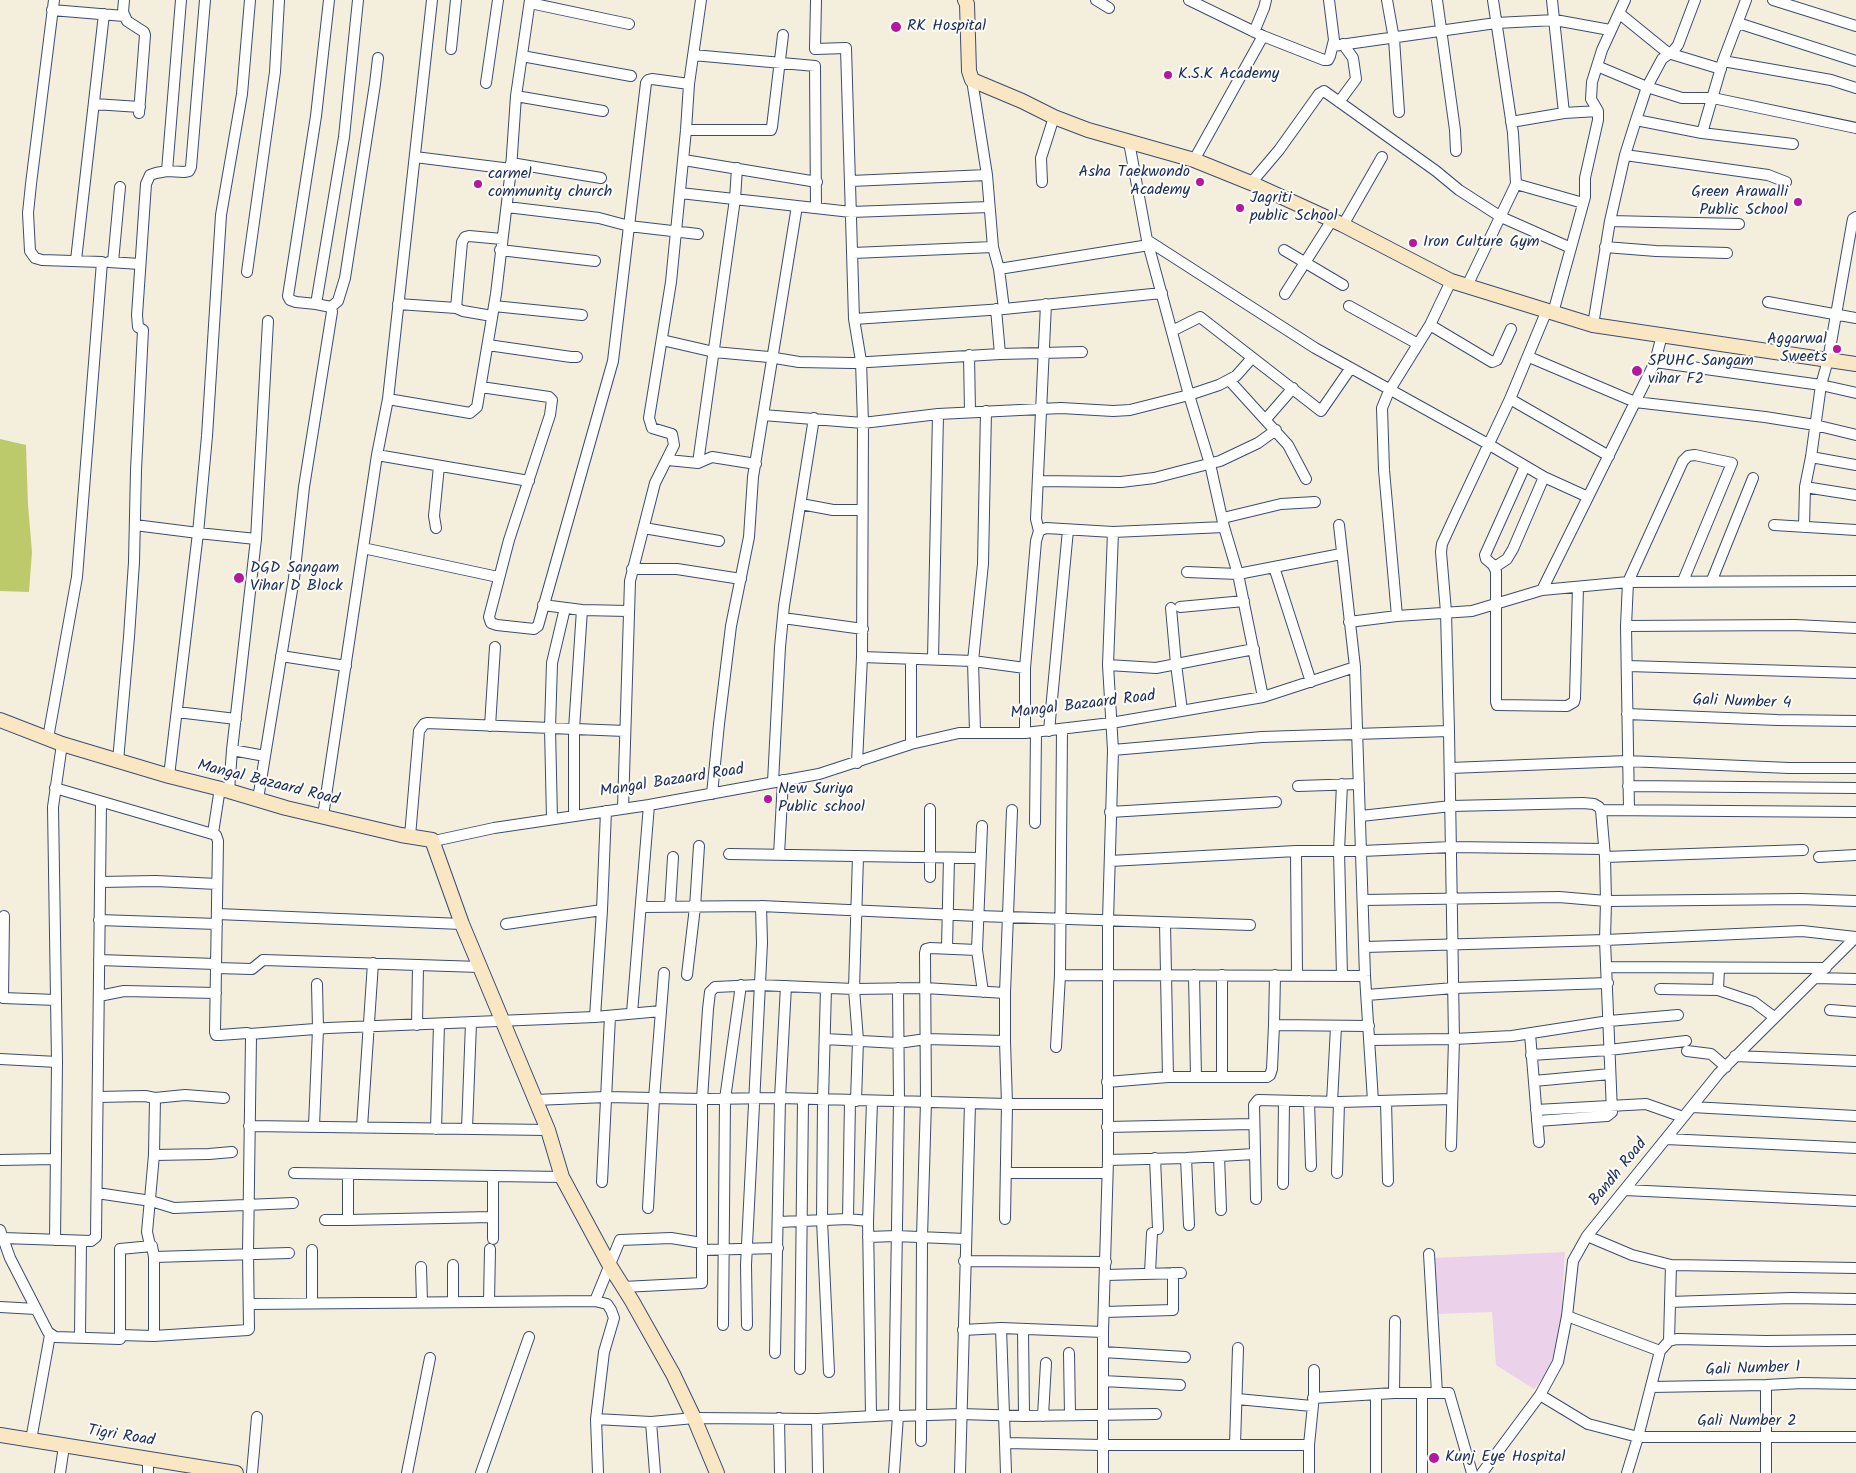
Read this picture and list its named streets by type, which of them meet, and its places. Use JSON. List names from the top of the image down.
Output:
{
  "streets": {
    "street": [
      "Gali Number 4",
      "Mangal Bazaard Road",
      "Bandh Road",
      "Gali Number 1",
      "Gali Number 2",
      "Tigri Road"
    ]
  },
  "crossings": [
    ["Bandh Road", "Gali Number 2"]
  ],
  "places": [
    "RK Hospital",
    "K.S.K Academy",
    "Asha Taekwondo Academy",
    "carmel community church",
    "Green Arawalli Public School",
    "Jagriti public School",
    "Iron Culture Gym",
    "Aggarwal Sweets",
    "SPUHC Sangam vihar F2",
    "DGD Sangam Vihar D Block",
    "New Suriya Public school",
    "Kunj Eye Hospital"
  ]
}
